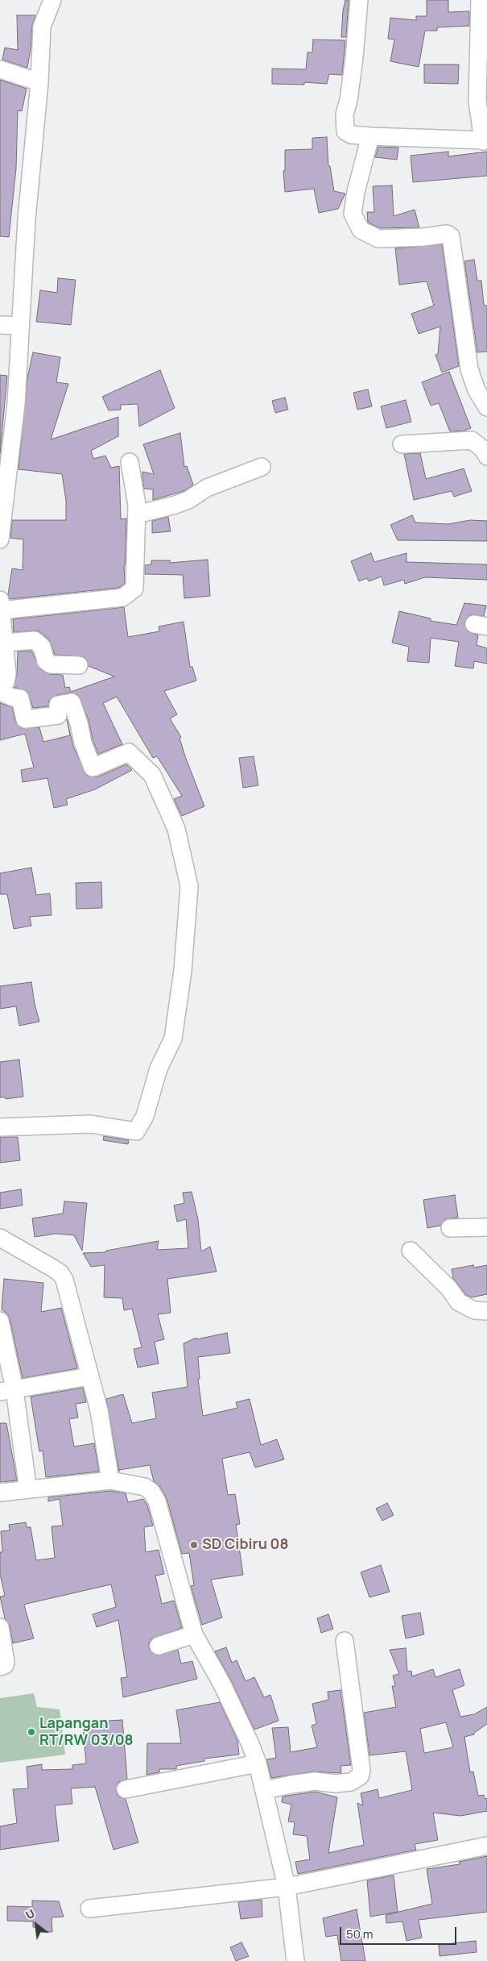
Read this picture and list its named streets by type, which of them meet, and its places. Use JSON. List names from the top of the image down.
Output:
{
  "places": ["SD Cibiru 08", "Lapangan RT/RW 03/08"],
  "scale_bar": "50 m",
  "north": "top left"
}
